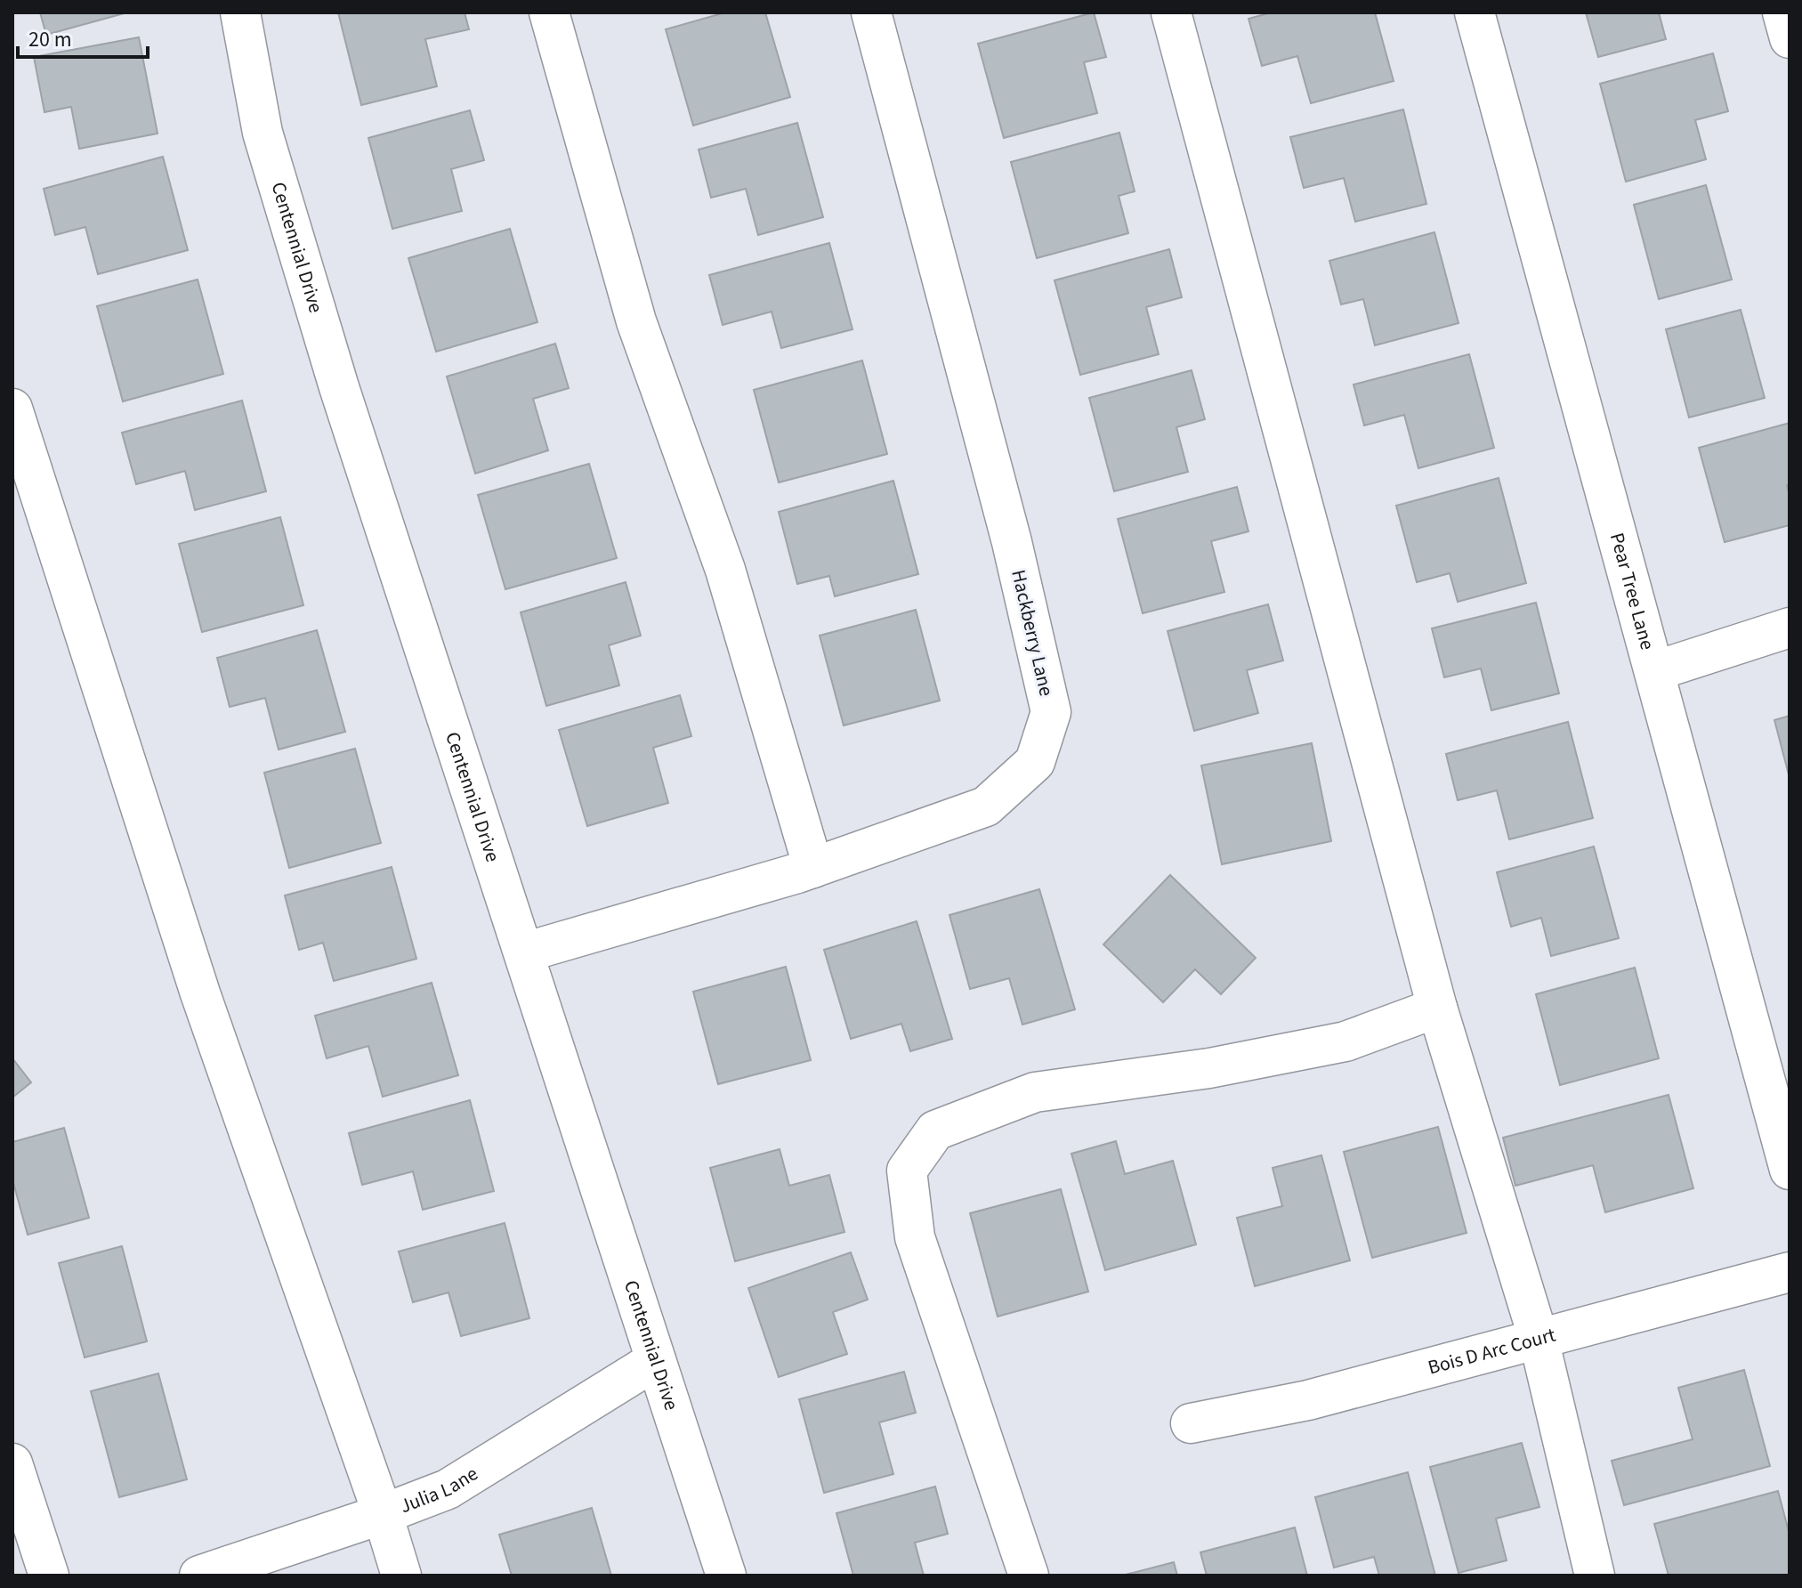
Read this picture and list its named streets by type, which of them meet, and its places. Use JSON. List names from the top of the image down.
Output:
{
  "streets": {
    "street": [
      "Centennial Drive",
      "Pear Tree Lane",
      "Hackberry Lane",
      "Bois D Arc Court",
      "Julia Lane"
    ]
  },
  "crossings": [
    ["Centennial Drive", "Hackberry Lane"],
    ["Centennial Drive", "Julia Lane"]
  ],
  "scale_bar": "20 m"
}
